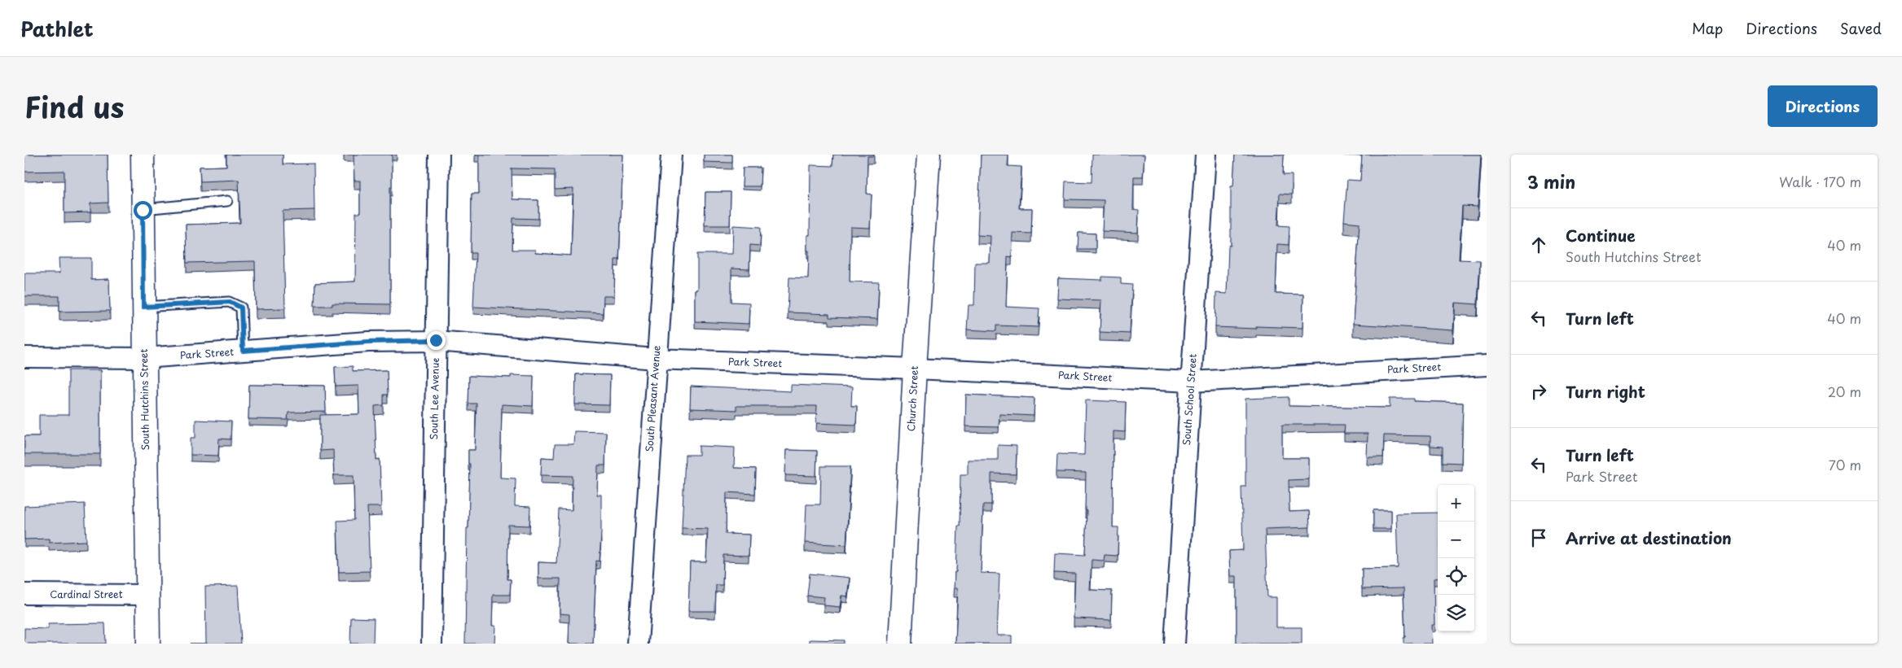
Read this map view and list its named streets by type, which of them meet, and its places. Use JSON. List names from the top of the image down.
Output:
{
  "streets": {
    "main road": ["Church Street", "South Hutchins Street"],
    "street": [
      "Park Street",
      "South Lee Avenue",
      "South Pleasant Avenue",
      "South School Street",
      "Cardinal Street"
    ]
  },
  "crossings": [
    ["Park Street", "South Lee Avenue"],
    ["Park Street", "South Pleasant Avenue"],
    ["Park Street", "Church Street"],
    ["Park Street", "South Hutchins Street"],
    ["Park Street", "South School Street"],
    ["South Hutchins Street", "Cardinal Street"]
  ],
  "page": {
    "header": "Pathlet",
    "nav": ["Map", "Directions", "Saved"],
    "title": "Find us",
    "buttons": "Directions",
    "heading": ["3 min", "Walk · 170 m"],
    "list": [
      ["Continue", "South Hutchins Street", "40 m"],
      ["Turn left", "40 m"],
      ["Turn right", "20 m"],
      ["Turn left", "Park Street", "70 m"],
      "Arrive at destination"
    ],
    "map_buttons": ["+", "−"]
  }
}
